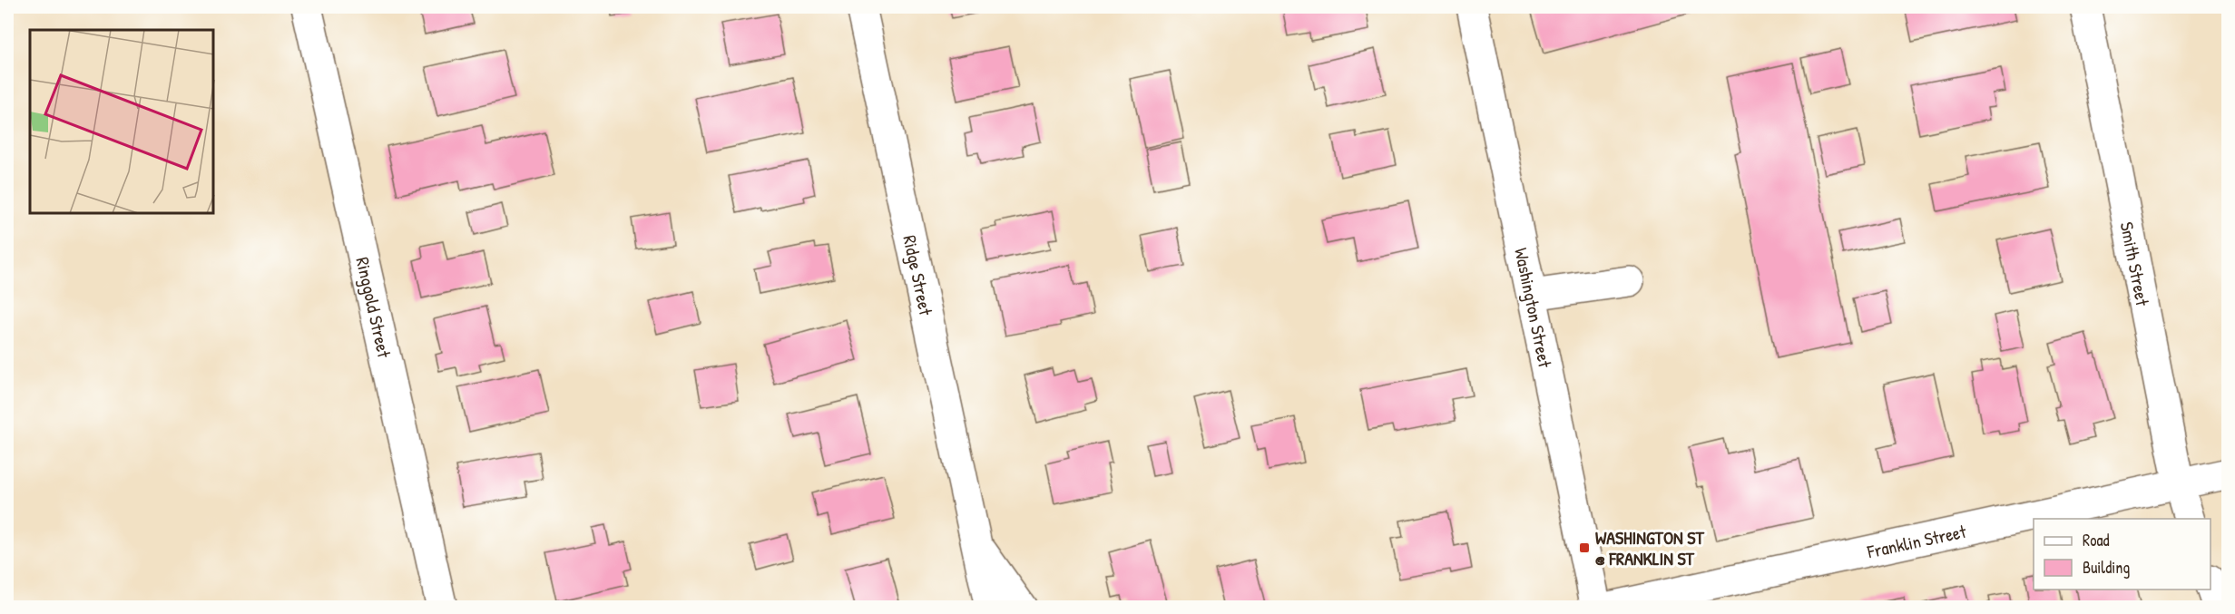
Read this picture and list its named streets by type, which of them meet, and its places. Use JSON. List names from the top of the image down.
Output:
{
  "streets": {
    "street": [
      "Smith Street",
      "Ridge Street",
      "Ringgold Street",
      "Washington Street",
      "Franklin Street"
    ]
  },
  "crossings": [
    ["Smith Street", "Franklin Street"]
  ],
  "places": {
    "transit": ["WASHINGTON ST @ FRANKLIN ST"]
  },
  "legend": ["Road", "Building"]
}
